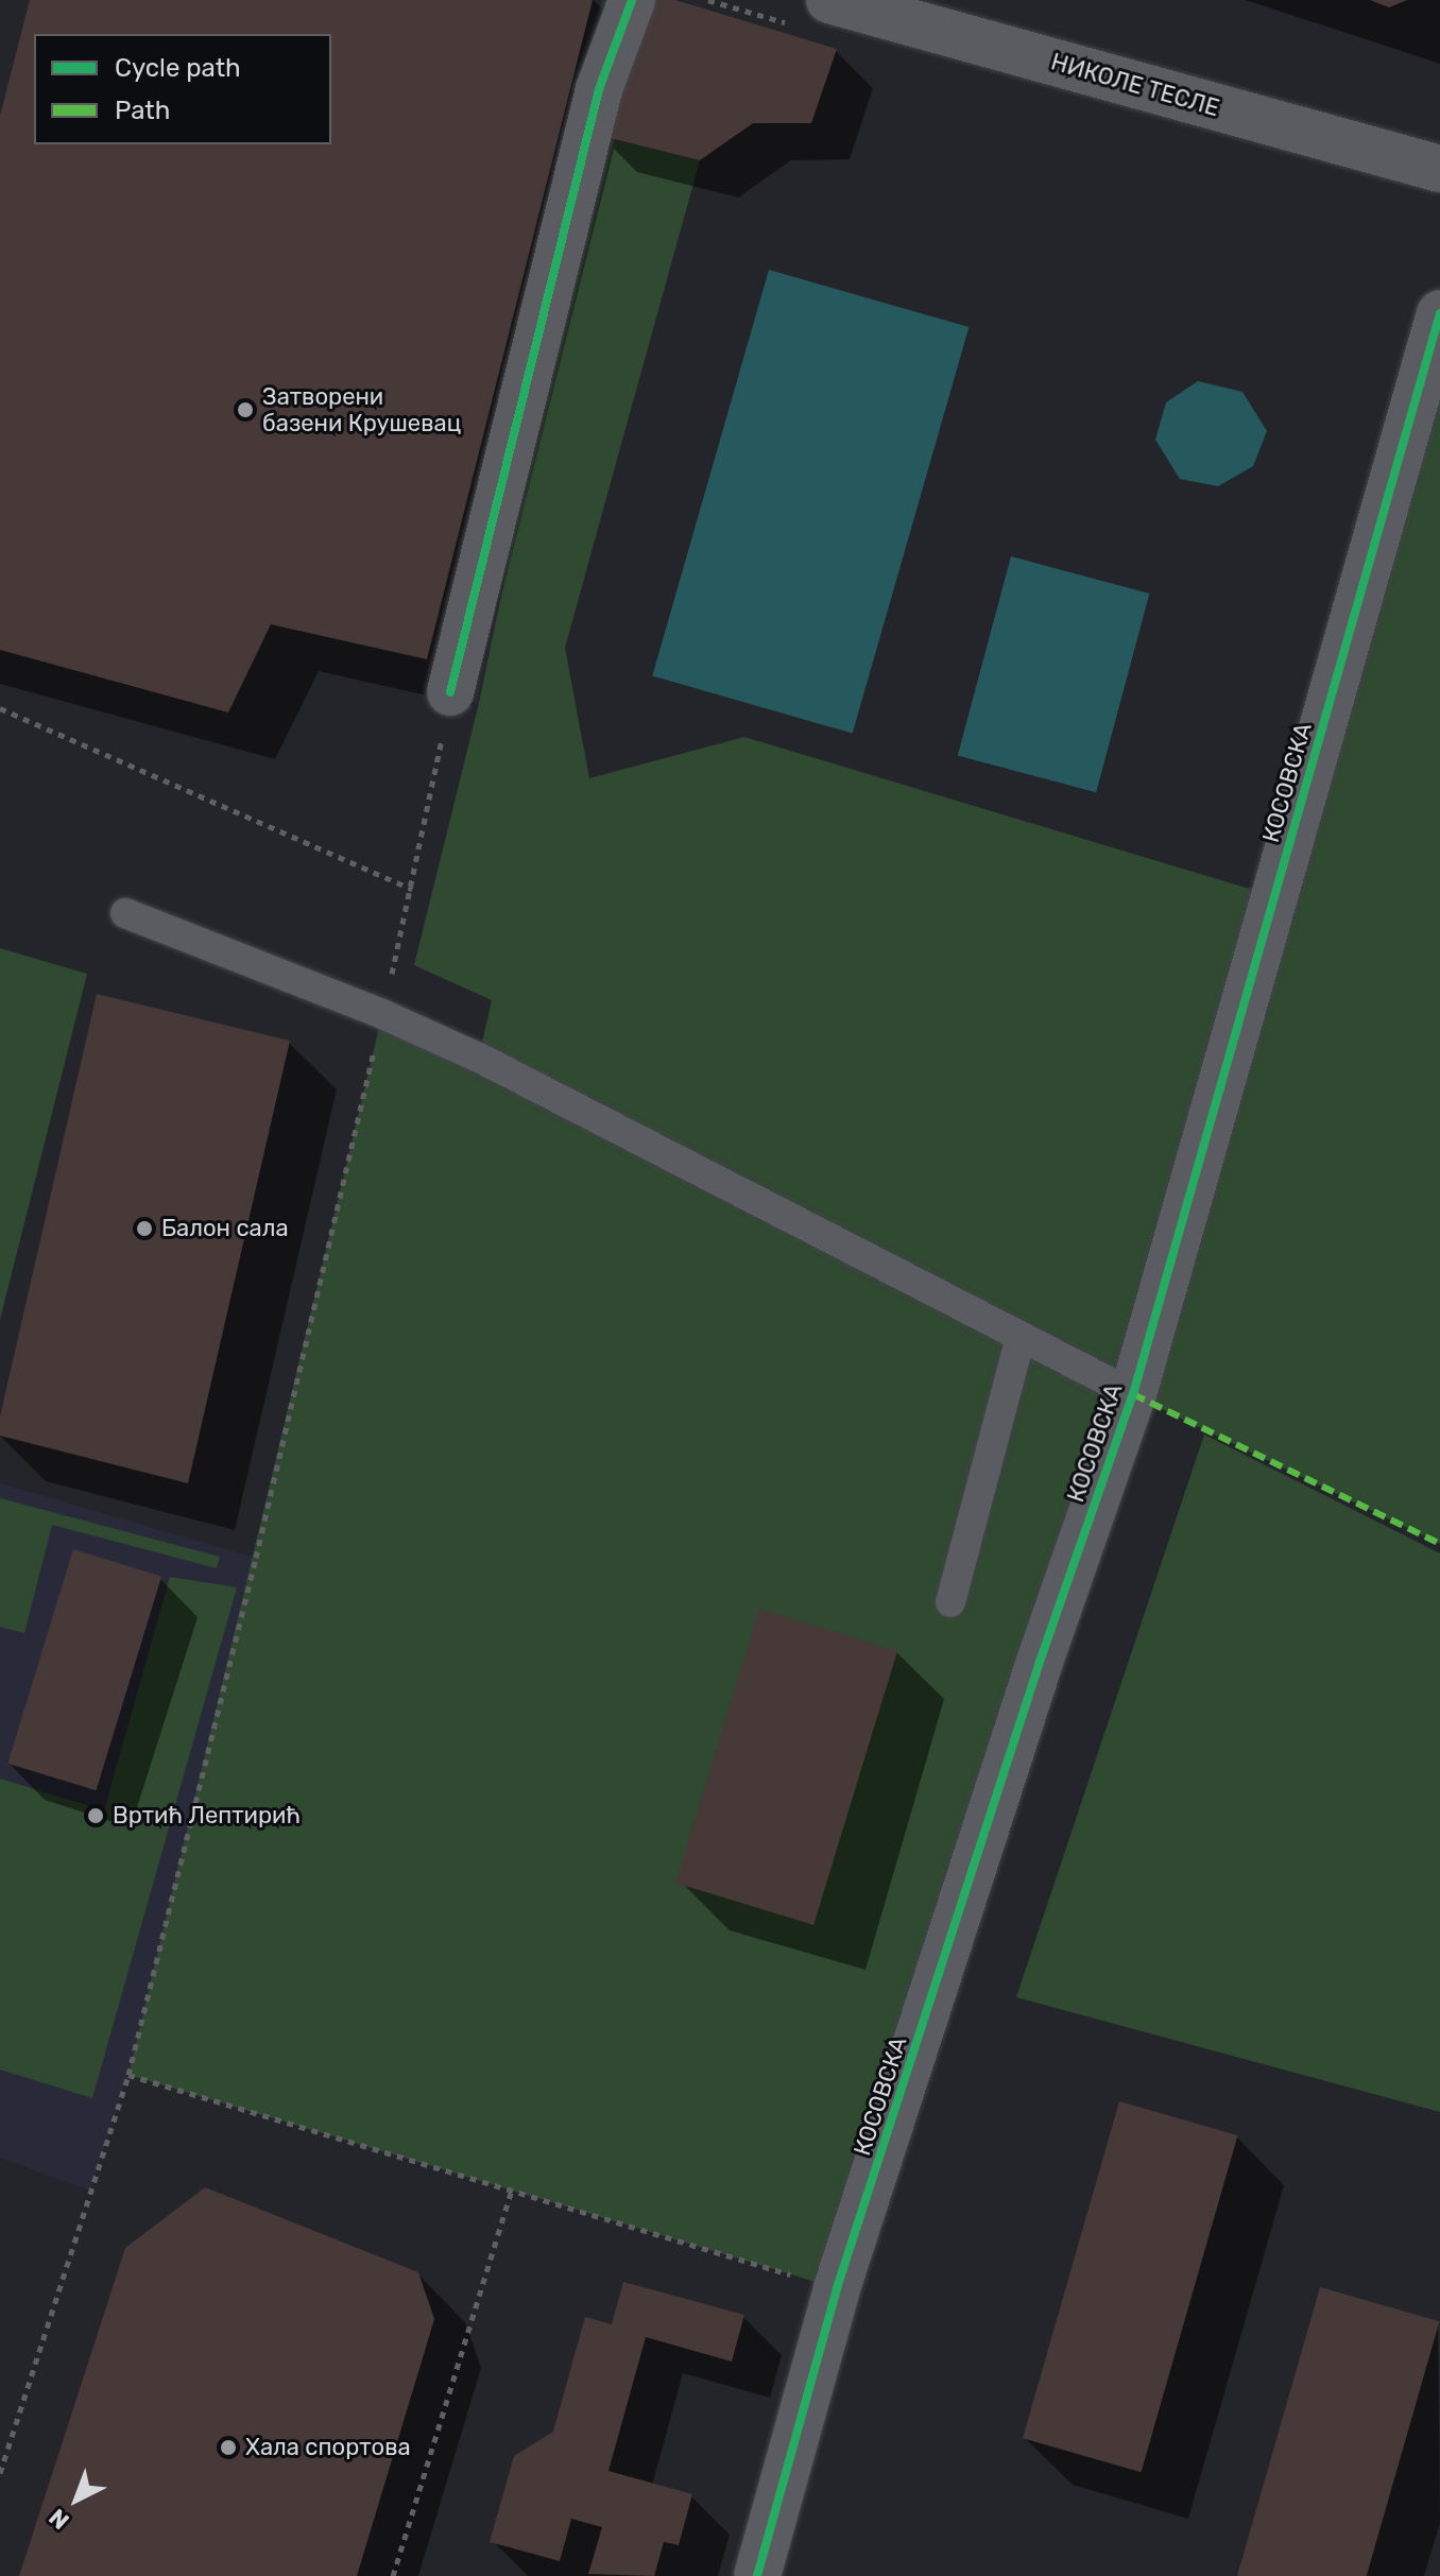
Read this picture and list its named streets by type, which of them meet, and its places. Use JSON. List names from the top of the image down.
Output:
{
  "streets": {
    "street": ["НИКОЛЕ ТЕСЛЕ", "КОСОВСКА"]
  },
  "places": [
    "Затворени базени Крушевац",
    "Балон сала",
    "Вртић Лептирић",
    "Хала спортова"
  ],
  "legend": ["Cycle path", "Path"],
  "north": "bottom left"
}
